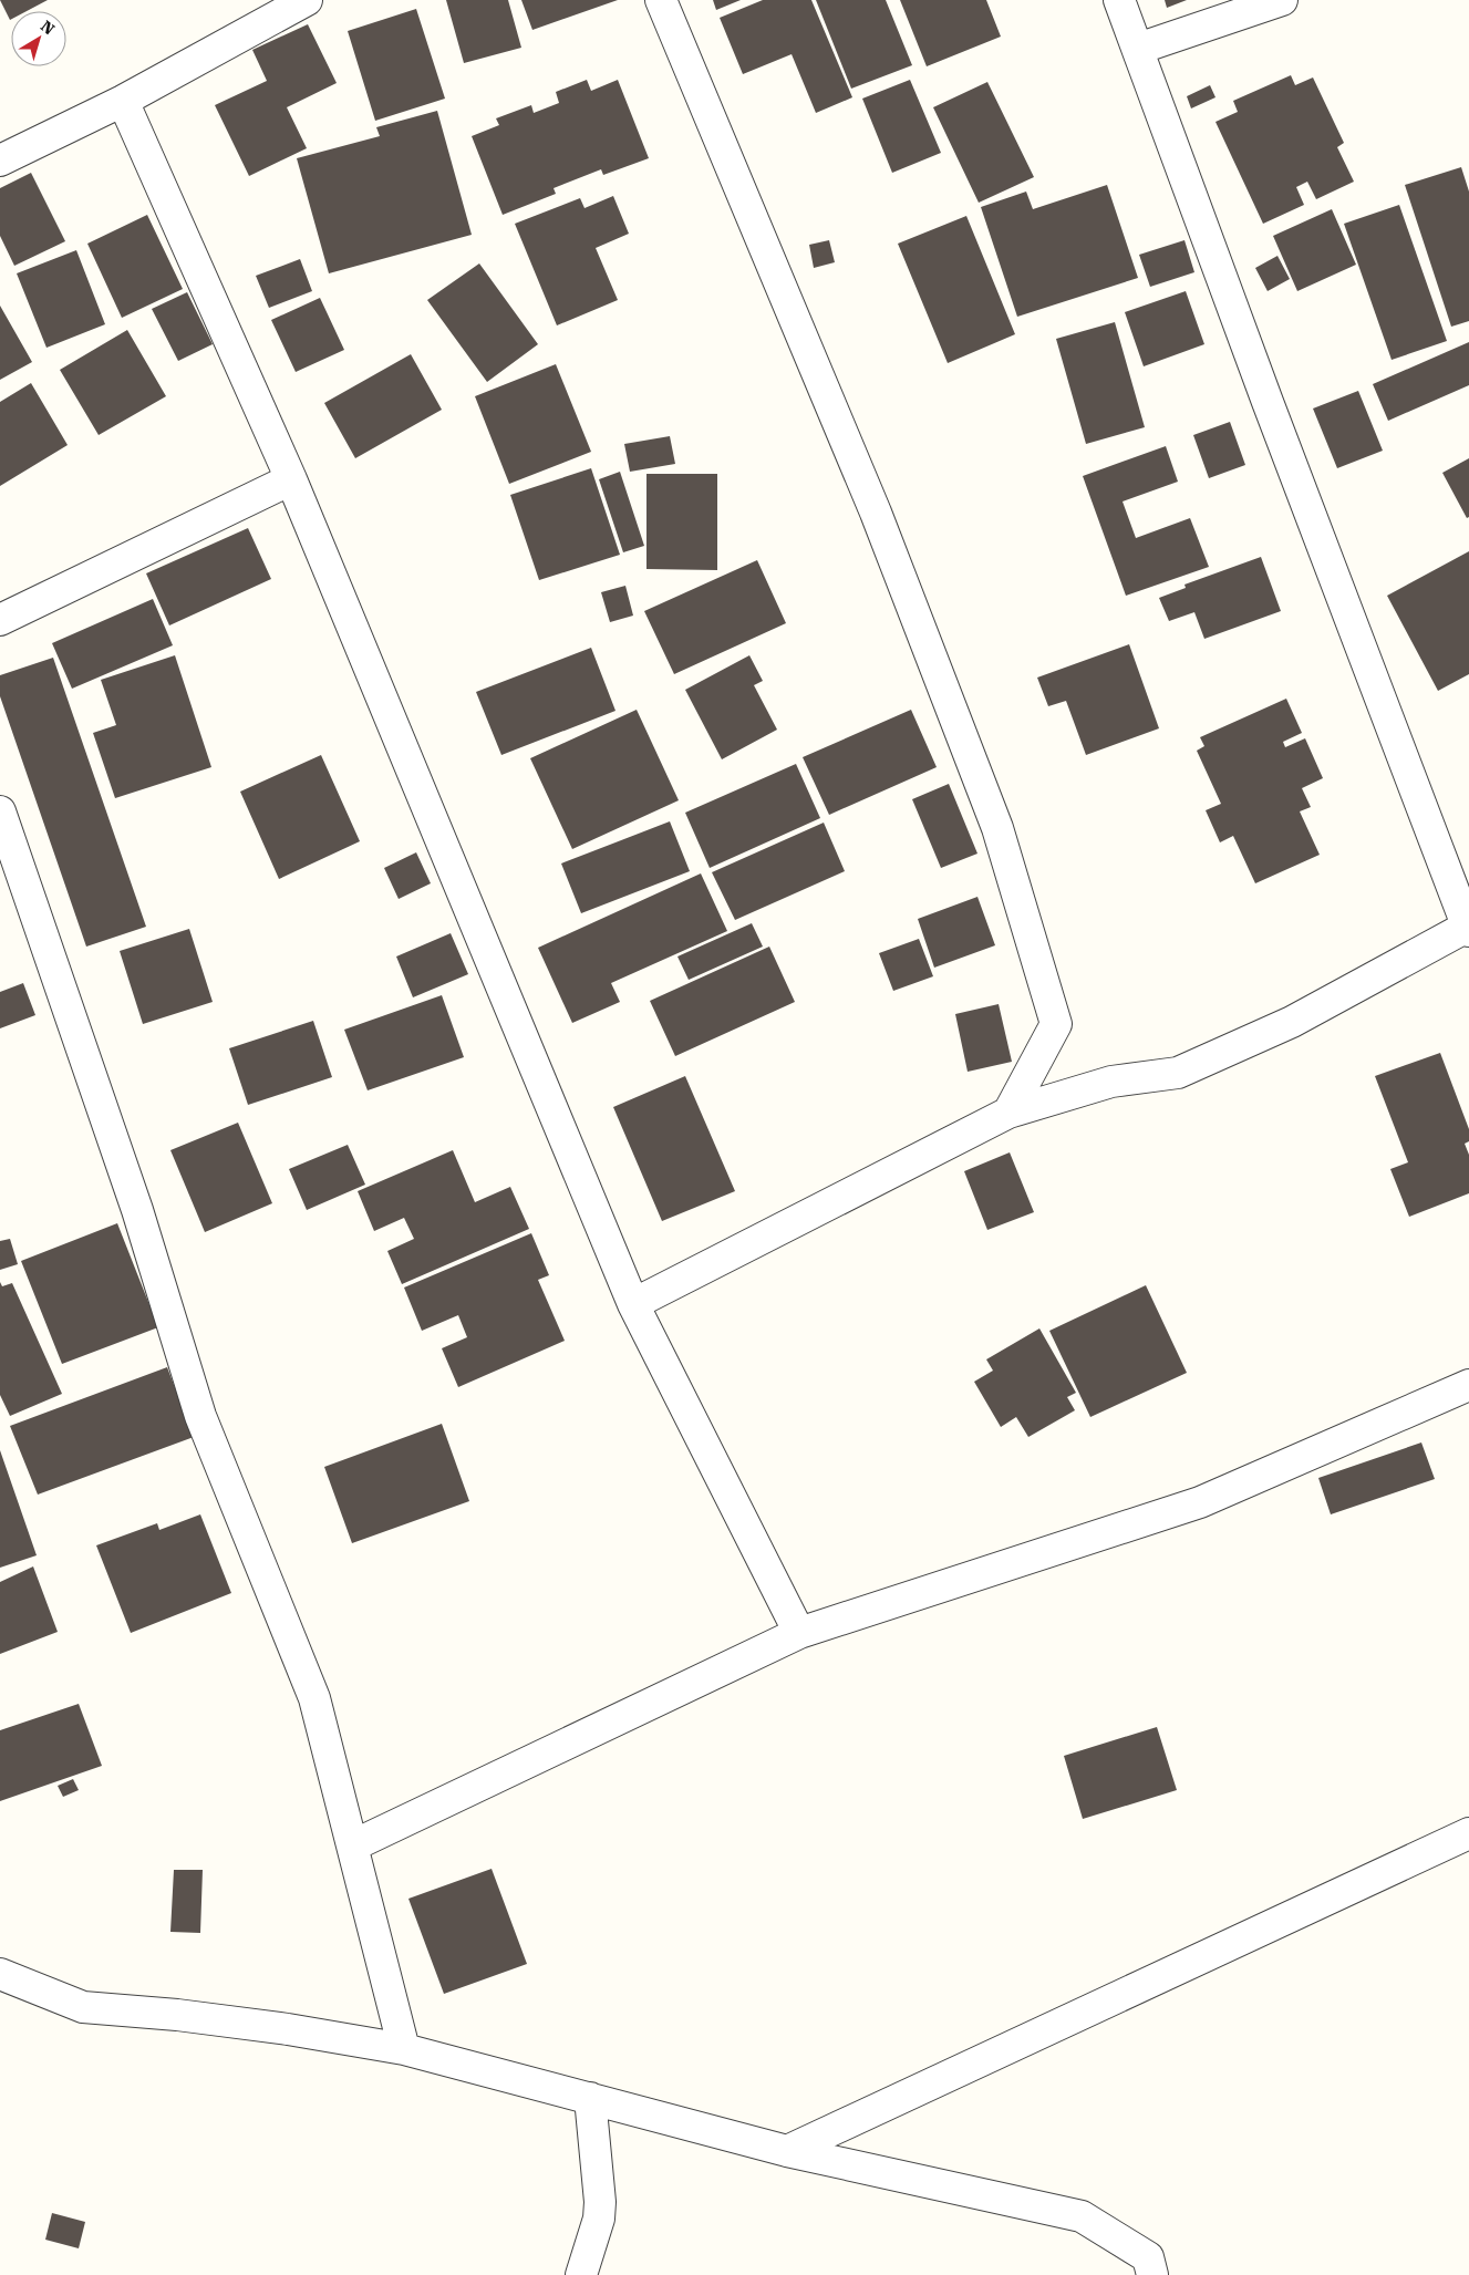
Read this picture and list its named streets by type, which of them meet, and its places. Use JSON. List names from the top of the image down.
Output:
{
  "north": "top right"
}
